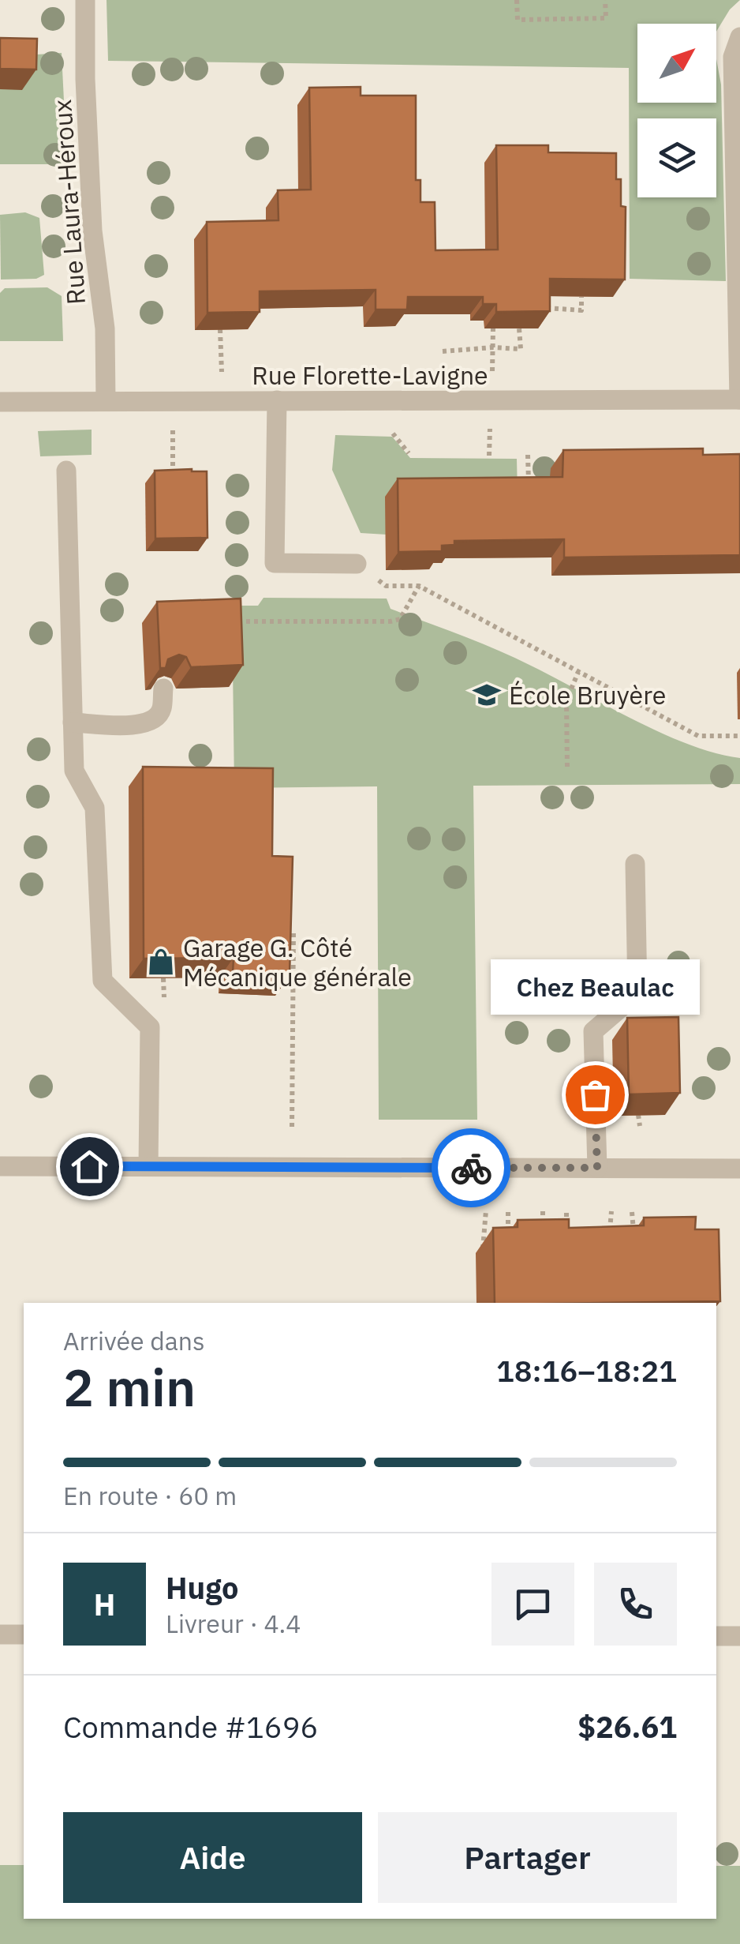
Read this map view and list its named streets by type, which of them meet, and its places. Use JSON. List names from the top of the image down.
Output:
{
  "streets": {
    "street": ["Rue Laura-Héroux", "Rue Florette-Lavigne"]
  },
  "crossings": [
    ["Rue Laura-Héroux", "Rue Florette-Lavigne"]
  ],
  "places": {
    "school or university": ["École Bruyère"],
    "shop": ["Garage G. Côté Mécanique générale"],
    "other": ["Chez Beaulac"]
  },
  "north": "top right",
  "page": {
    "bubble": "Chez Beaulac",
    "heading": ["2 min", "Arrivée dans", "18:16–18:21"],
    "panel": [
      "Hugo",
      "Livreur · 4.4",
      "Commande #1696",
      "$26.61"
    ],
    "bar": "En route · 60 m",
    "round": "H",
    "buttons": ["Aide", "Partager"]
  }
}
